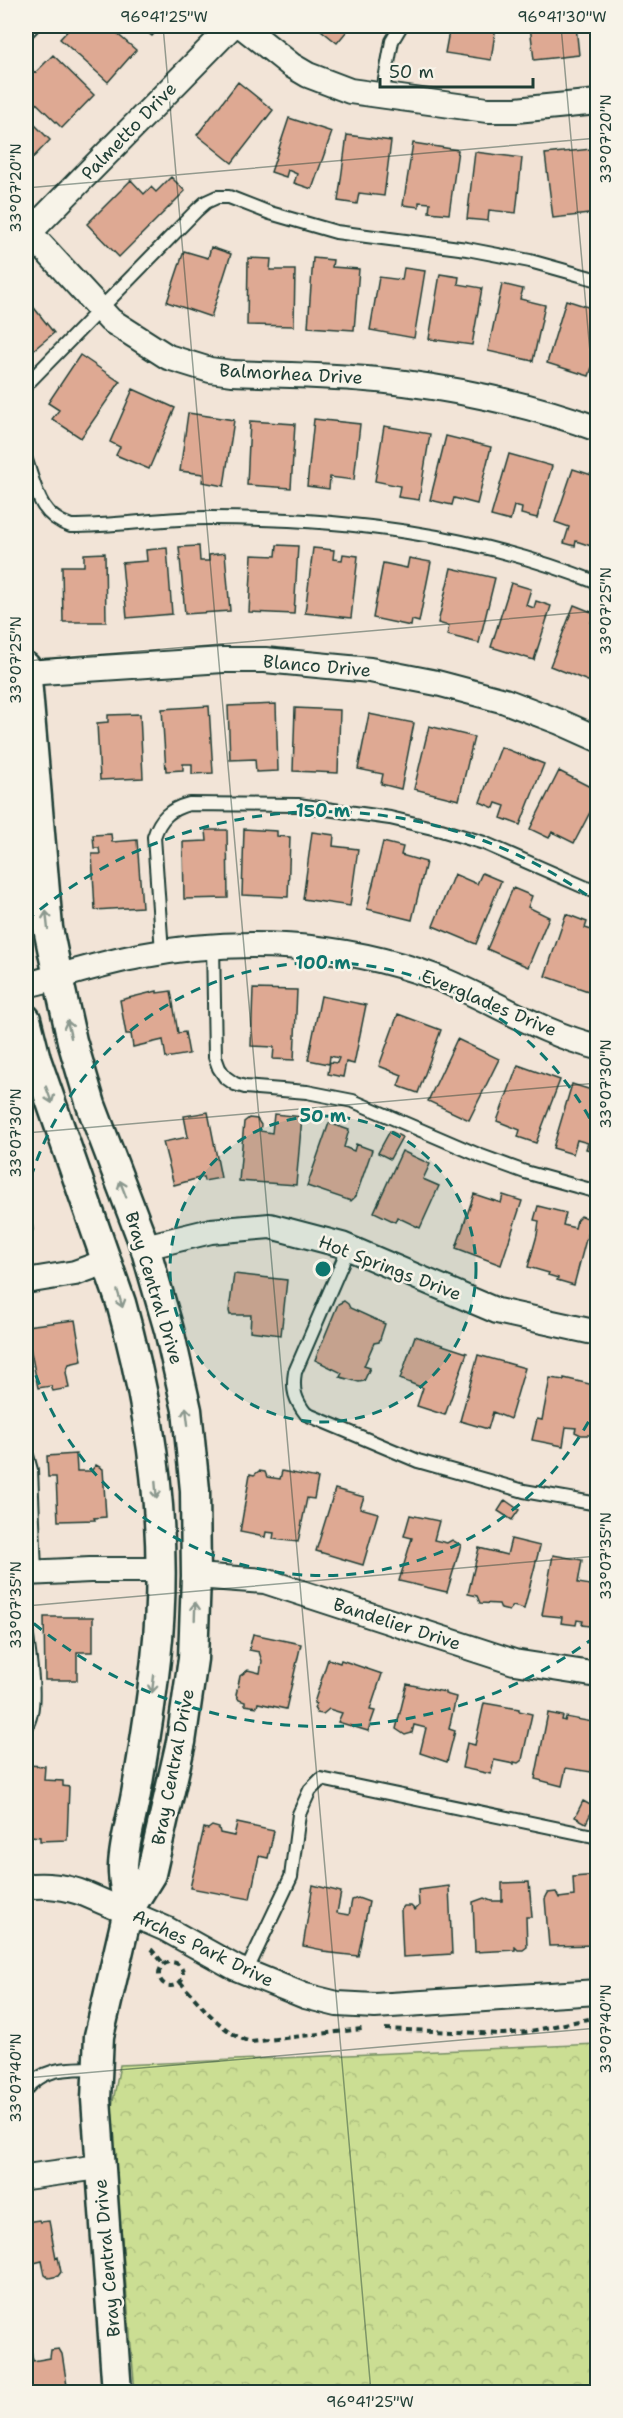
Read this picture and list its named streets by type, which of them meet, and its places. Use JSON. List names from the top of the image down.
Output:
{
  "streets": {
    "street": [
      "Palmetto Drive",
      "Balmorhea Drive",
      "Blanco Drive",
      "Everglades Drive",
      "Hot Springs Drive",
      "Bray Central Drive",
      "Bandelier Drive",
      "Arches Park Drive"
    ]
  },
  "crossings": [
    ["Palmetto Drive", "Balmorhea Drive"],
    ["Blanco Drive", "Bray Central Drive"],
    ["Everglades Drive", "Bray Central Drive"],
    ["Hot Springs Drive", "Bray Central Drive"],
    ["Bray Central Drive", "Bandelier Drive"],
    ["Bray Central Drive", "Arches Park Drive"]
  ],
  "scale_bar": "50 m",
  "coordinates": [
    "96°41'25\"W",
    "96°41'30\"W",
    "33°07'20\"N",
    "33°07'25\"N",
    "33°07'30\"N",
    "33°07'35\"N",
    "33°07'40\"N"
  ],
  "rings": ["150 m", "100 m", "50 m"]
}
